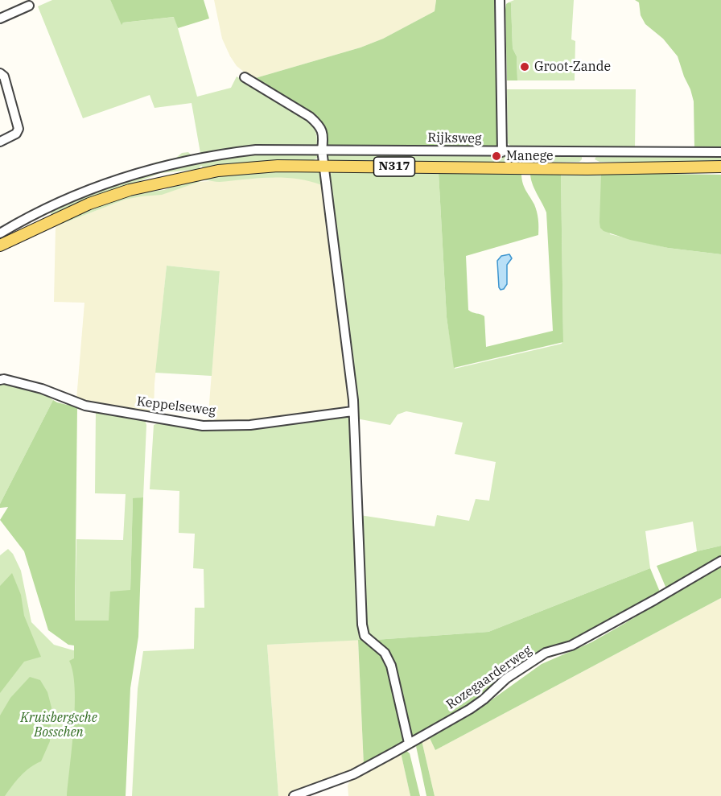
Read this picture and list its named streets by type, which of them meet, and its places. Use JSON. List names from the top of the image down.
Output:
{
  "streets": {
    "main road": ["N317"],
    "street": ["Rijksweg", "Keppelseweg", "Rozegaarderweg"]
  },
  "parks": ["Kruisbergsche Bosschen"],
  "places": ["Groot-Zande", "Manege"]
}
